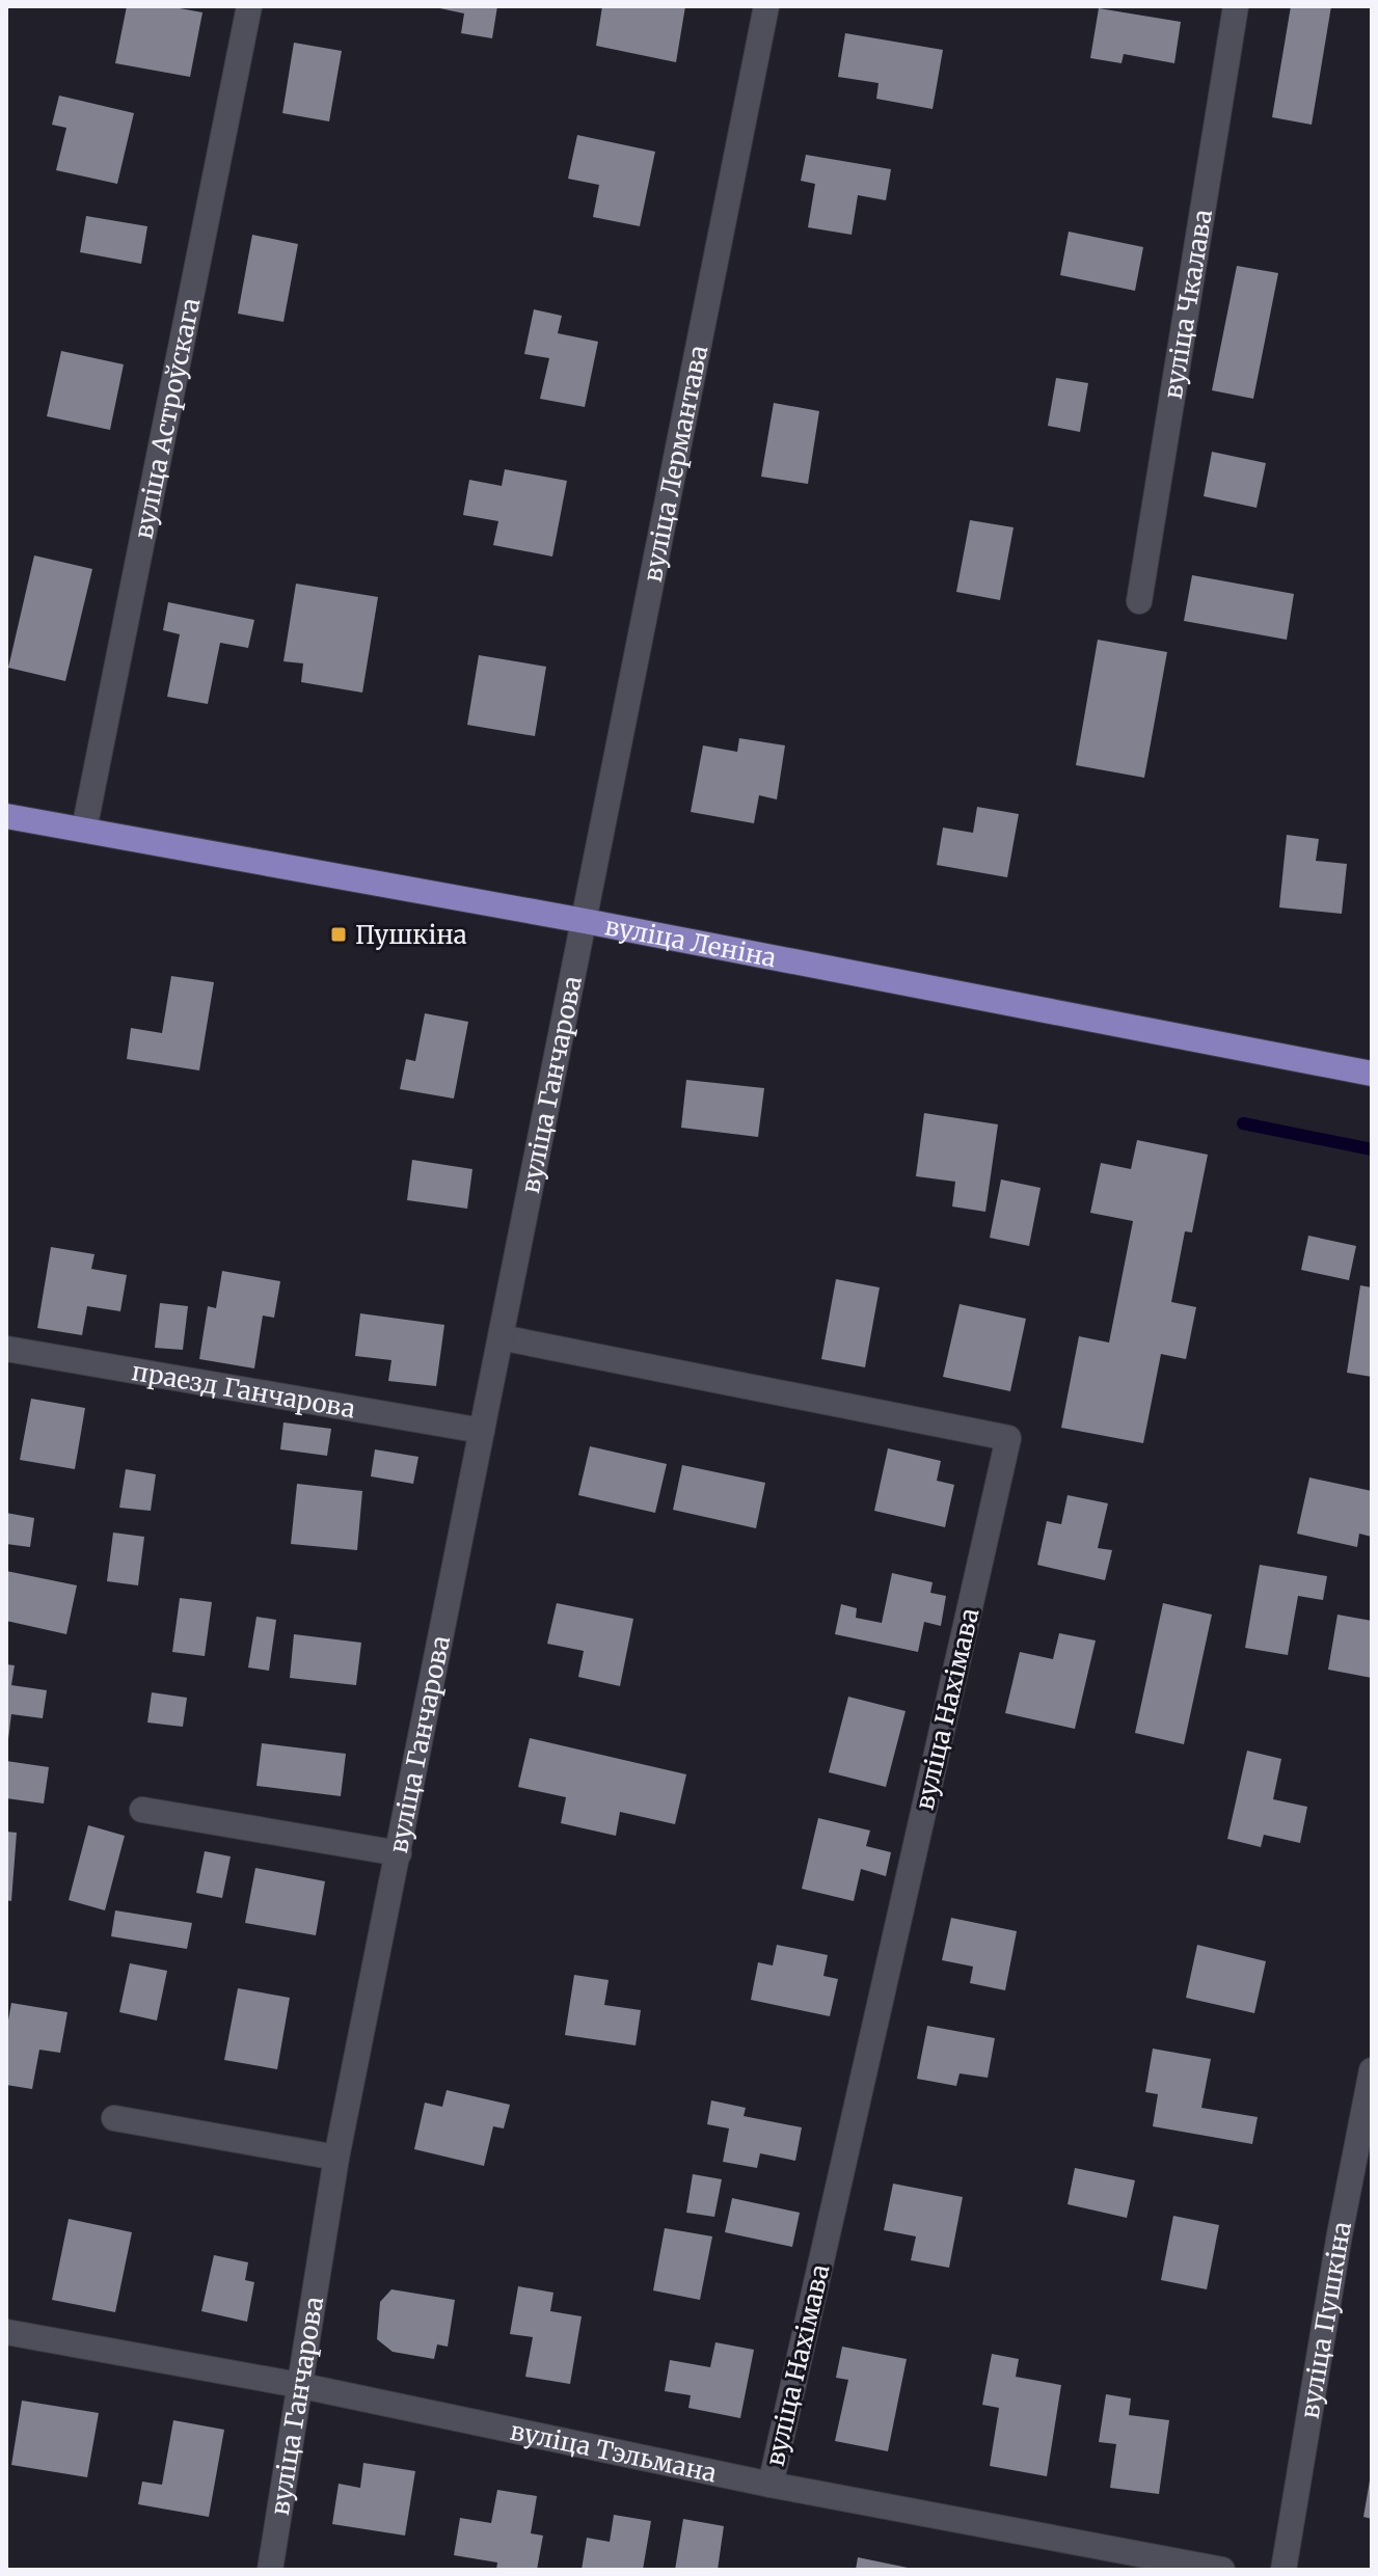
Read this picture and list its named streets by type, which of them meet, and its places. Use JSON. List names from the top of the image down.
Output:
{
  "streets": {
    "main road": ["вуліца Леніна"],
    "street": [
      "вуліца Чкалава",
      "вуліца Астроўскага",
      "вуліца Лермантава",
      "вуліца Ганчарова",
      "праезд Ганчарова",
      "вуліца Нахімава",
      "вуліца Пушкіна",
      "вуліца Тэльмана"
    ]
  },
  "crossings": [
    ["вуліца Астроўскага", "вуліца Леніна"],
    ["вуліца Лермантава", "вуліца Леніна"],
    ["вуліца Лермантава", "вуліца Ганчарова"],
    ["вуліца Леніна", "вуліца Ганчарова"],
    ["вуліца Ганчарова", "праезд Ганчарова"],
    ["вуліца Ганчарова", "вуліца Нахімава"],
    ["вуліца Ганчарова", "вуліца Тэльмана"],
    ["вуліца Нахімава", "вуліца Тэльмана"]
  ],
  "places": {
    "transit": ["Пушкіна"]
  }
}
